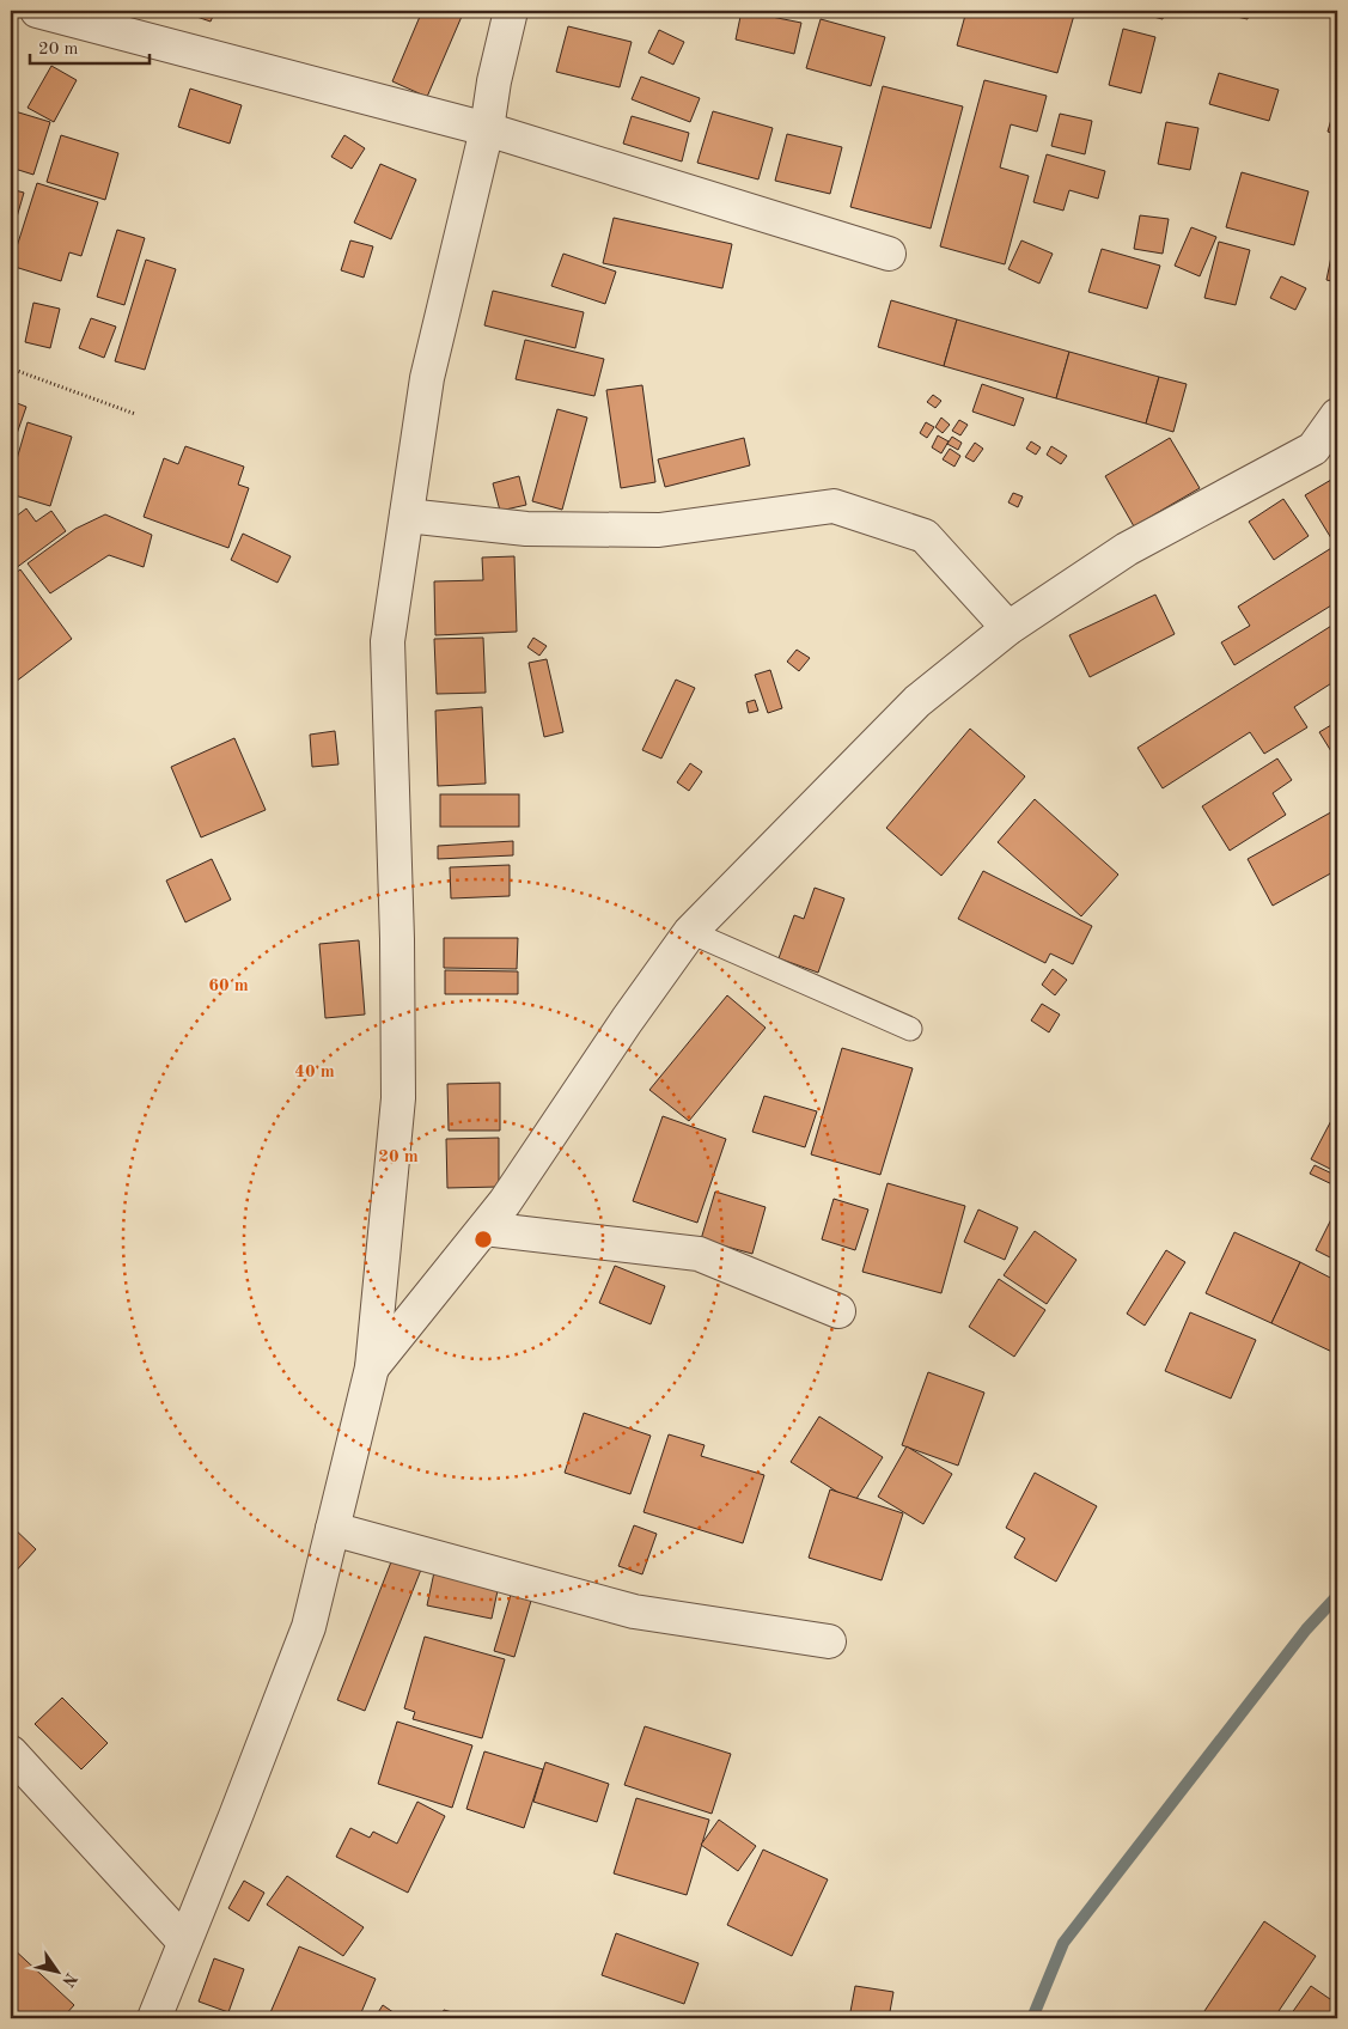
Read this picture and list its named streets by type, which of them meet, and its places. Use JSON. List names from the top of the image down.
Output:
{
  "scale_bar": "20 m",
  "north": "bottom right",
  "rings": ["60 m", "40 m", "20 m"]
}
